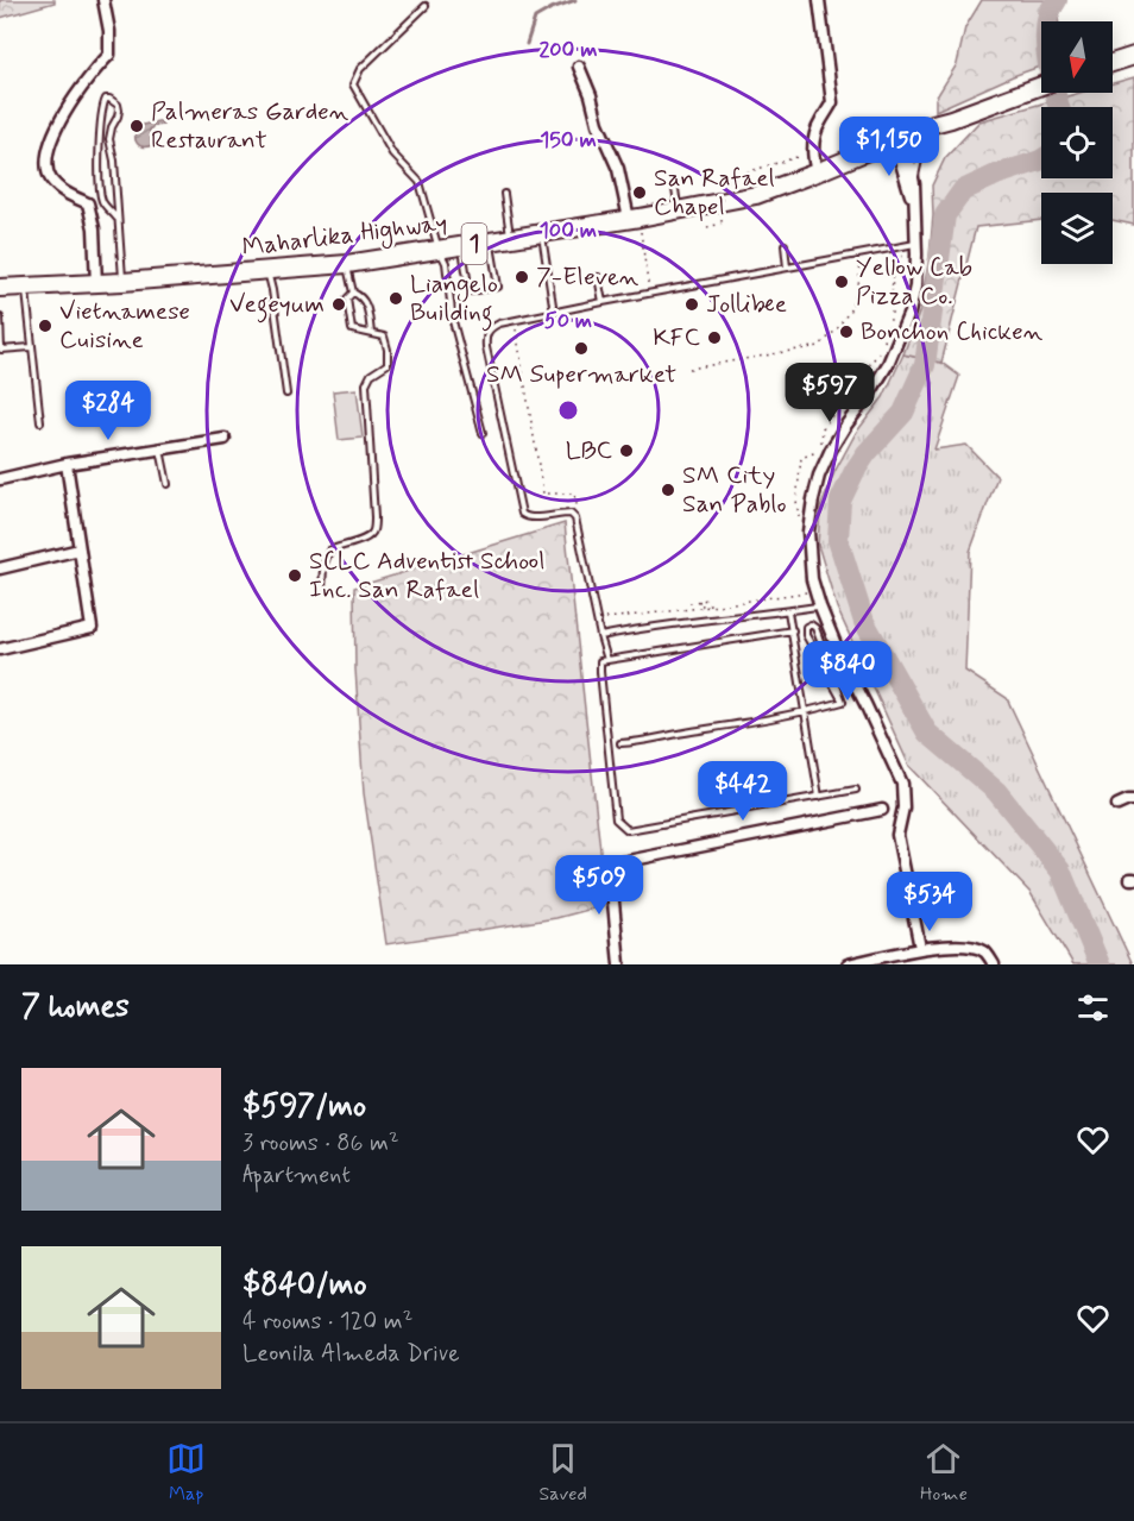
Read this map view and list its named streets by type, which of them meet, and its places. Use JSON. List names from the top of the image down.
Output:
{
  "streets": {
    "main road": ["Maharlika Highway", "1"]
  },
  "places": [
    "Palmeras Garden Restaurant",
    "San Rafael Chapel",
    "7-Eleven",
    "Yellow Cab Pizza Co.",
    "Liangelo Building",
    "Vegeyum",
    "Jollibee",
    "Vietnamese Cuisine",
    "Bonchon Chicken",
    "KFC",
    "SM Supermarket",
    "LBC",
    "SM City San Pablo",
    "SCLC Adventist School Inc. San Rafael"
  ],
  "north": "bottom",
  "page": {
    "price": [
      "$1,150",
      "$597",
      "$284",
      "$840",
      "$442",
      "$509",
      "$534"
    ],
    "heading": "7 homes",
    "list": [
      {
        "name": "$597/mo",
        "note": "3 rooms · 86 m² · Apartment"
      },
      {
        "name": "$840/mo",
        "note": "4 rooms · 120 m² · Leonila Almeda Drive"
      }
    ],
    "tabs": ["Map", "Saved", "Home"]
  },
  "rings": [
    "200 m",
    "150 m",
    "100 m",
    "50 m"
  ]
}
